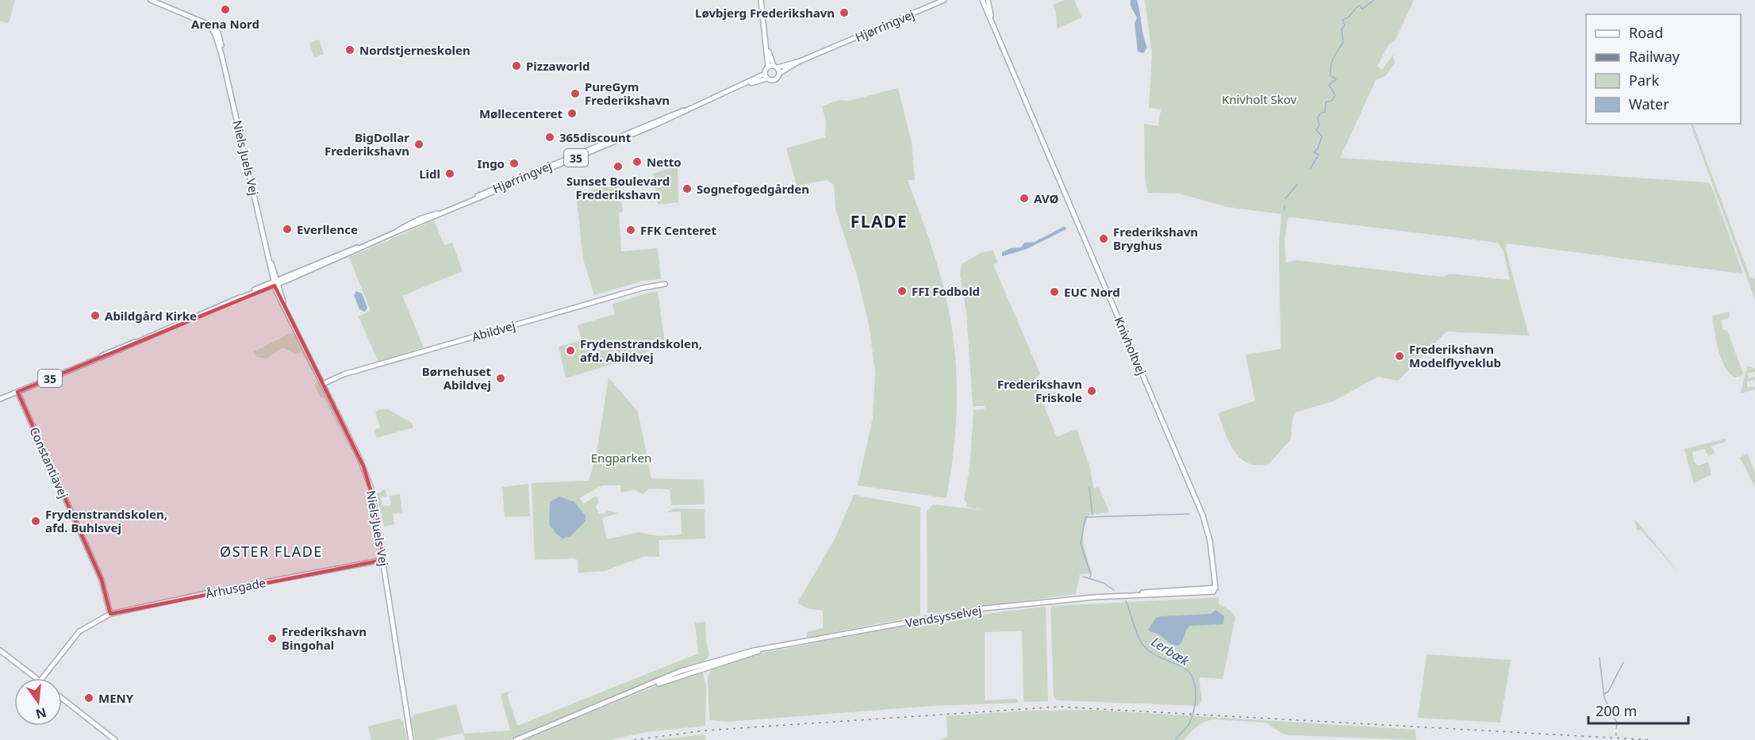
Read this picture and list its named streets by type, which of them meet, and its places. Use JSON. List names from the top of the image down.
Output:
{
  "streets": {
    "street": [
      "Hjørringvej",
      "Niels Juels Vej",
      "35",
      "Abildvej",
      "Knivholtvej",
      "Constantiavej",
      "Århusgade",
      "Vendsysselvej"
    ]
  },
  "crossings": [
    ["Hjørringvej", "Niels Juels Vej"],
    ["Hjørringvej", "35"],
    ["Hjørringvej", "Constantiavej"],
    ["Niels Juels Vej", "Abildvej"],
    ["Niels Juels Vej", "Århusgade"],
    ["Knivholtvej", "Vendsysselvej"],
    ["Constantiavej", "Århusgade"]
  ],
  "districts": ["FLADE", "ØSTER FLADE"],
  "water": ["Lerbæk"],
  "parks": ["Knivholt Skov", "Engparken"],
  "places": [
    "Arena Nord",
    "Løvbjerg Frederikshavn",
    "Nordstjerneskolen",
    "Pizzaworld",
    "PureGym Frederikshavn",
    "Møllecenteret",
    "365discount",
    "BigDollar Frederikshavn",
    "Netto",
    "Ingo",
    "Sunset Boulevard Frederikshavn",
    "Lidl",
    "Sognefogedgården",
    "AVØ",
    "Everllence",
    "FFK Centeret",
    "Frederikshavn Bryghus",
    "FFI Fodbold",
    "EUC Nord",
    "Abildgård Kirke",
    "Frydenstrandskolen, afd. Abildvej",
    "Frederikshavn Modelflyveklub",
    "Børnehuset Abildvej",
    "Frederikshavn Friskole",
    "Frydenstrandskolen, afd. Buhlsvej",
    "Frederikshavn Bingohal",
    "MENY"
  ],
  "legend": [
    "Road",
    "Railway",
    "Park",
    "Water"
  ],
  "scale_bar": "200 m",
  "north": "bottom"
}
